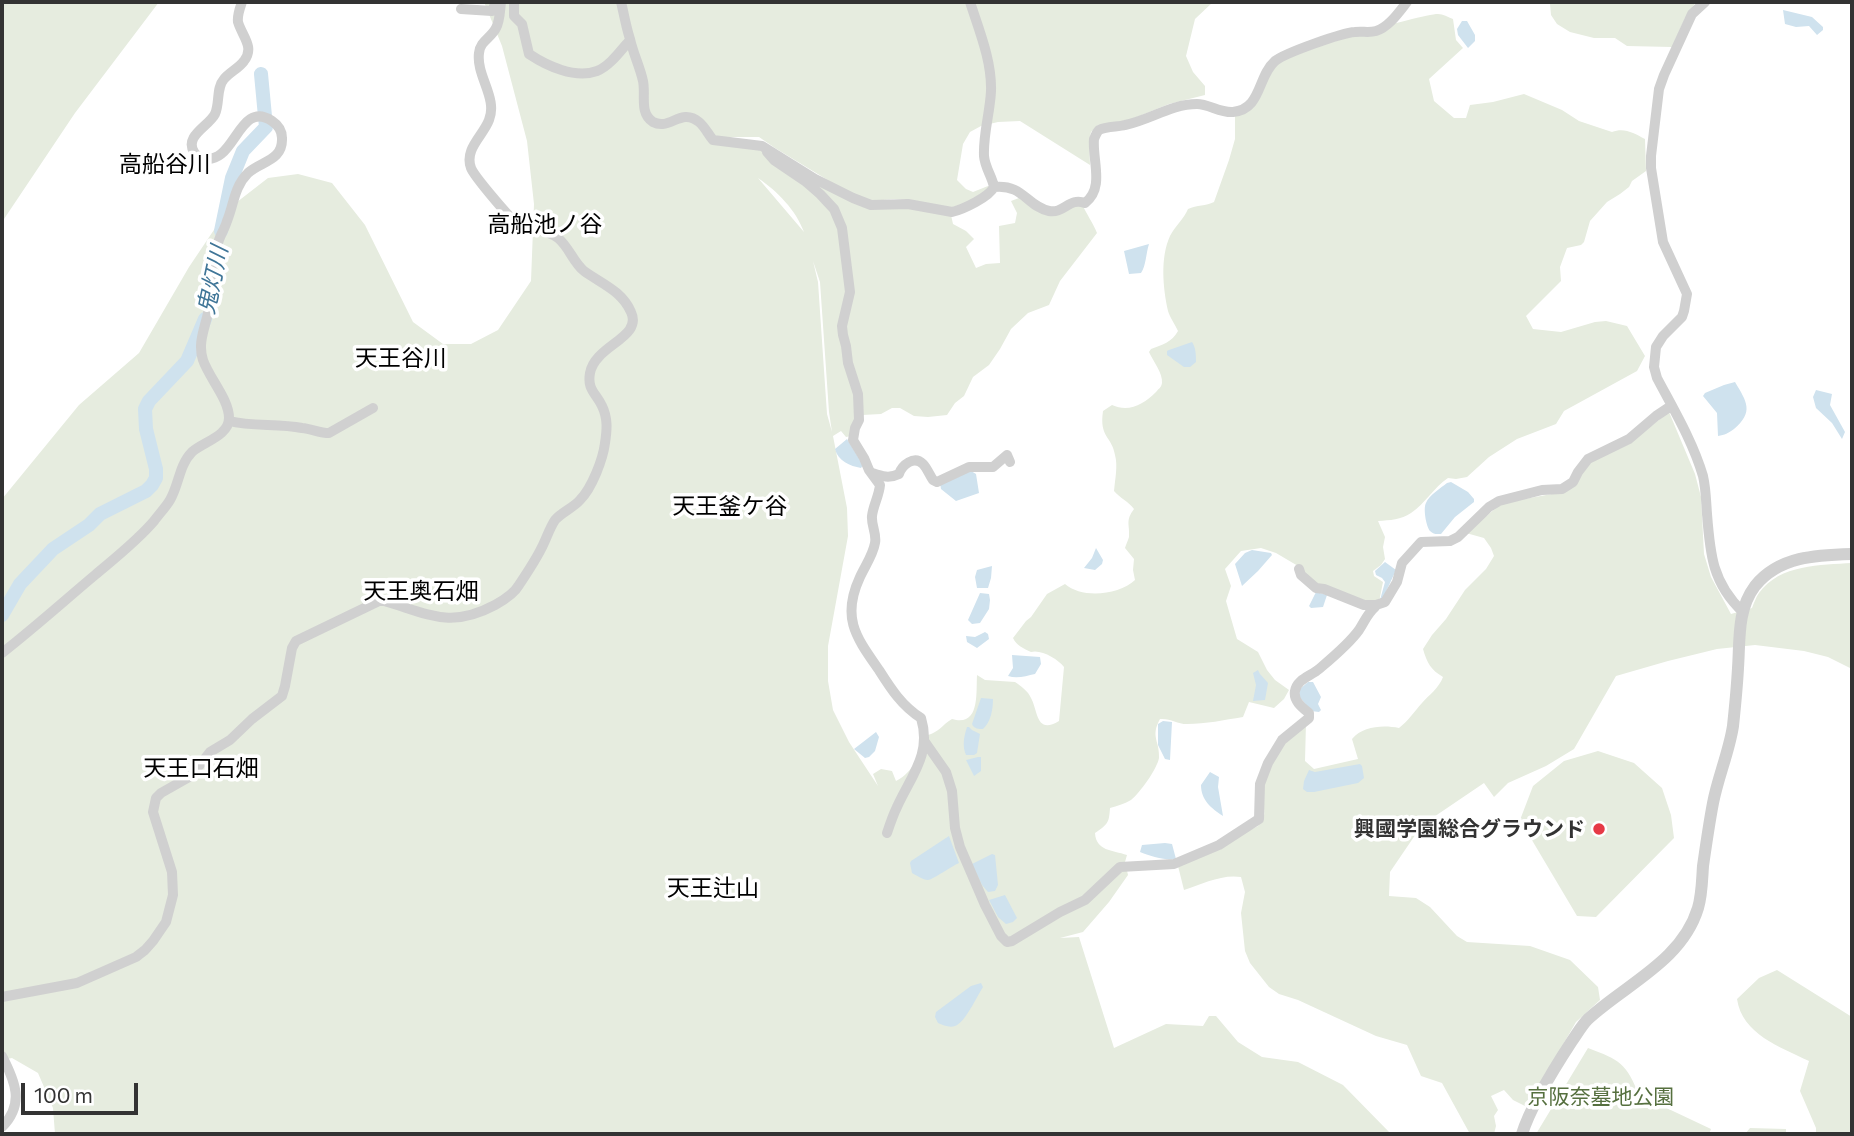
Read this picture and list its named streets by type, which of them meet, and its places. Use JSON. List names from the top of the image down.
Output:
{
  "districts": [
    "高船谷川",
    "高船池ノ谷",
    "天王谷川",
    "天王釜ケ谷",
    "天王奥石畑",
    "天王口石畑",
    "天王辻山"
  ],
  "water": ["鬼灯川"],
  "parks": ["京阪奈墓地公園"],
  "places": ["興國学園総合グラウンド"],
  "scale_bar": "100 m"
}
